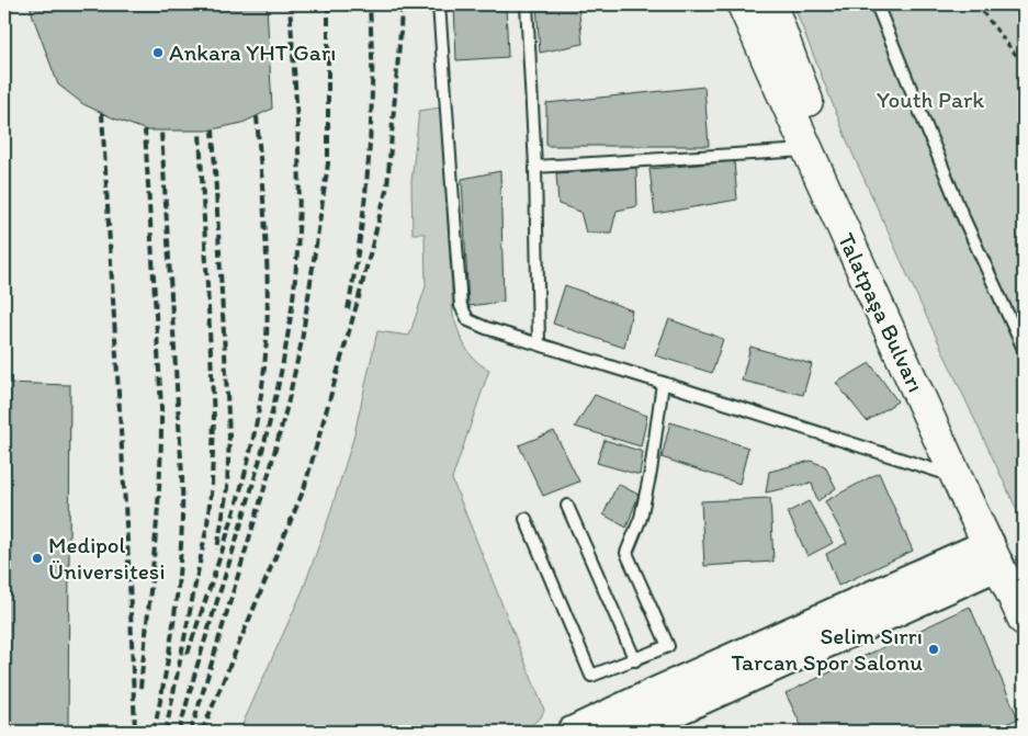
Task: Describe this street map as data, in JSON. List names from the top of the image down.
{
  "streets": {
    "main road": ["Talatpaşa Bulvarı"]
  },
  "parks": ["Youth Park"],
  "places": ["Ankara YHT Garı", "Medipol Üniversitesi", "Selim Sırrı Tarcan Spor Salonu"]
}
